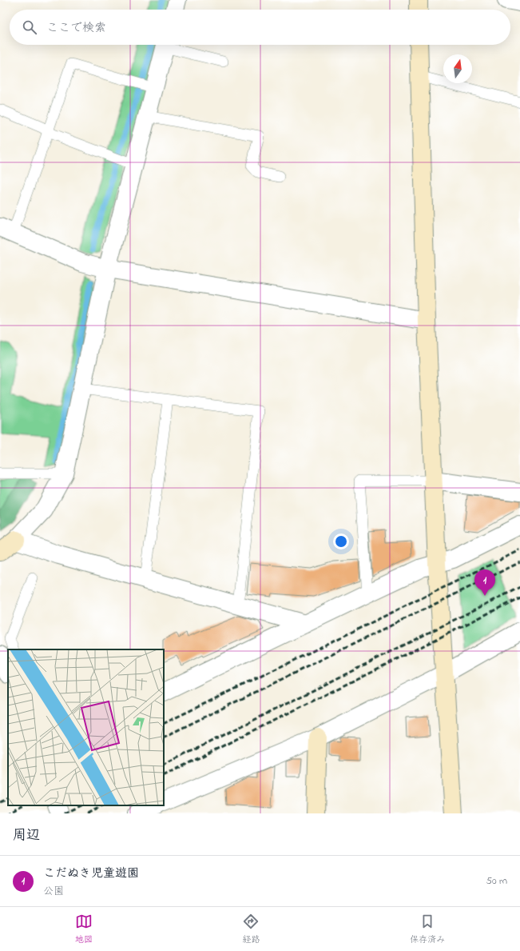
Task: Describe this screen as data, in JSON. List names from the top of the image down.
{
  "north": "top",
  "page": {
    "search": "ここで検索",
    "pins": "1",
    "heading": "周辺",
    "list": [
      {
        "mark": "1",
        "name": "こだぬき児童遊園",
        "note": "公園",
        "value": "50 m"
      }
    ],
    "nav": ["地図", "経路", "保存済み"]
  }
}
